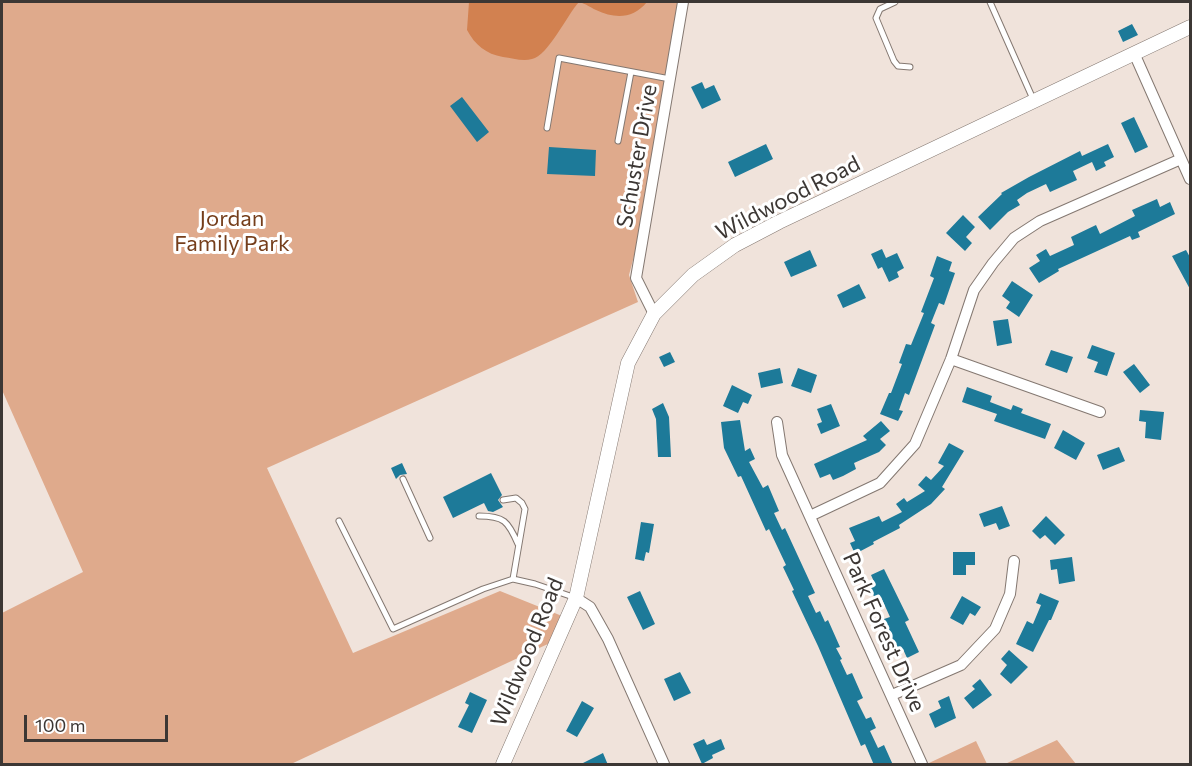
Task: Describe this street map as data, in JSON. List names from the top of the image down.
{
  "streets": {
    "street": ["Schuster Drive", "Wildwood Road", "Park Forest Drive"]
  },
  "crossings": [
    ["Schuster Drive", "Wildwood Road"]
  ],
  "parks": ["Jordan Family Park"],
  "scale_bar": "100 m"
}
